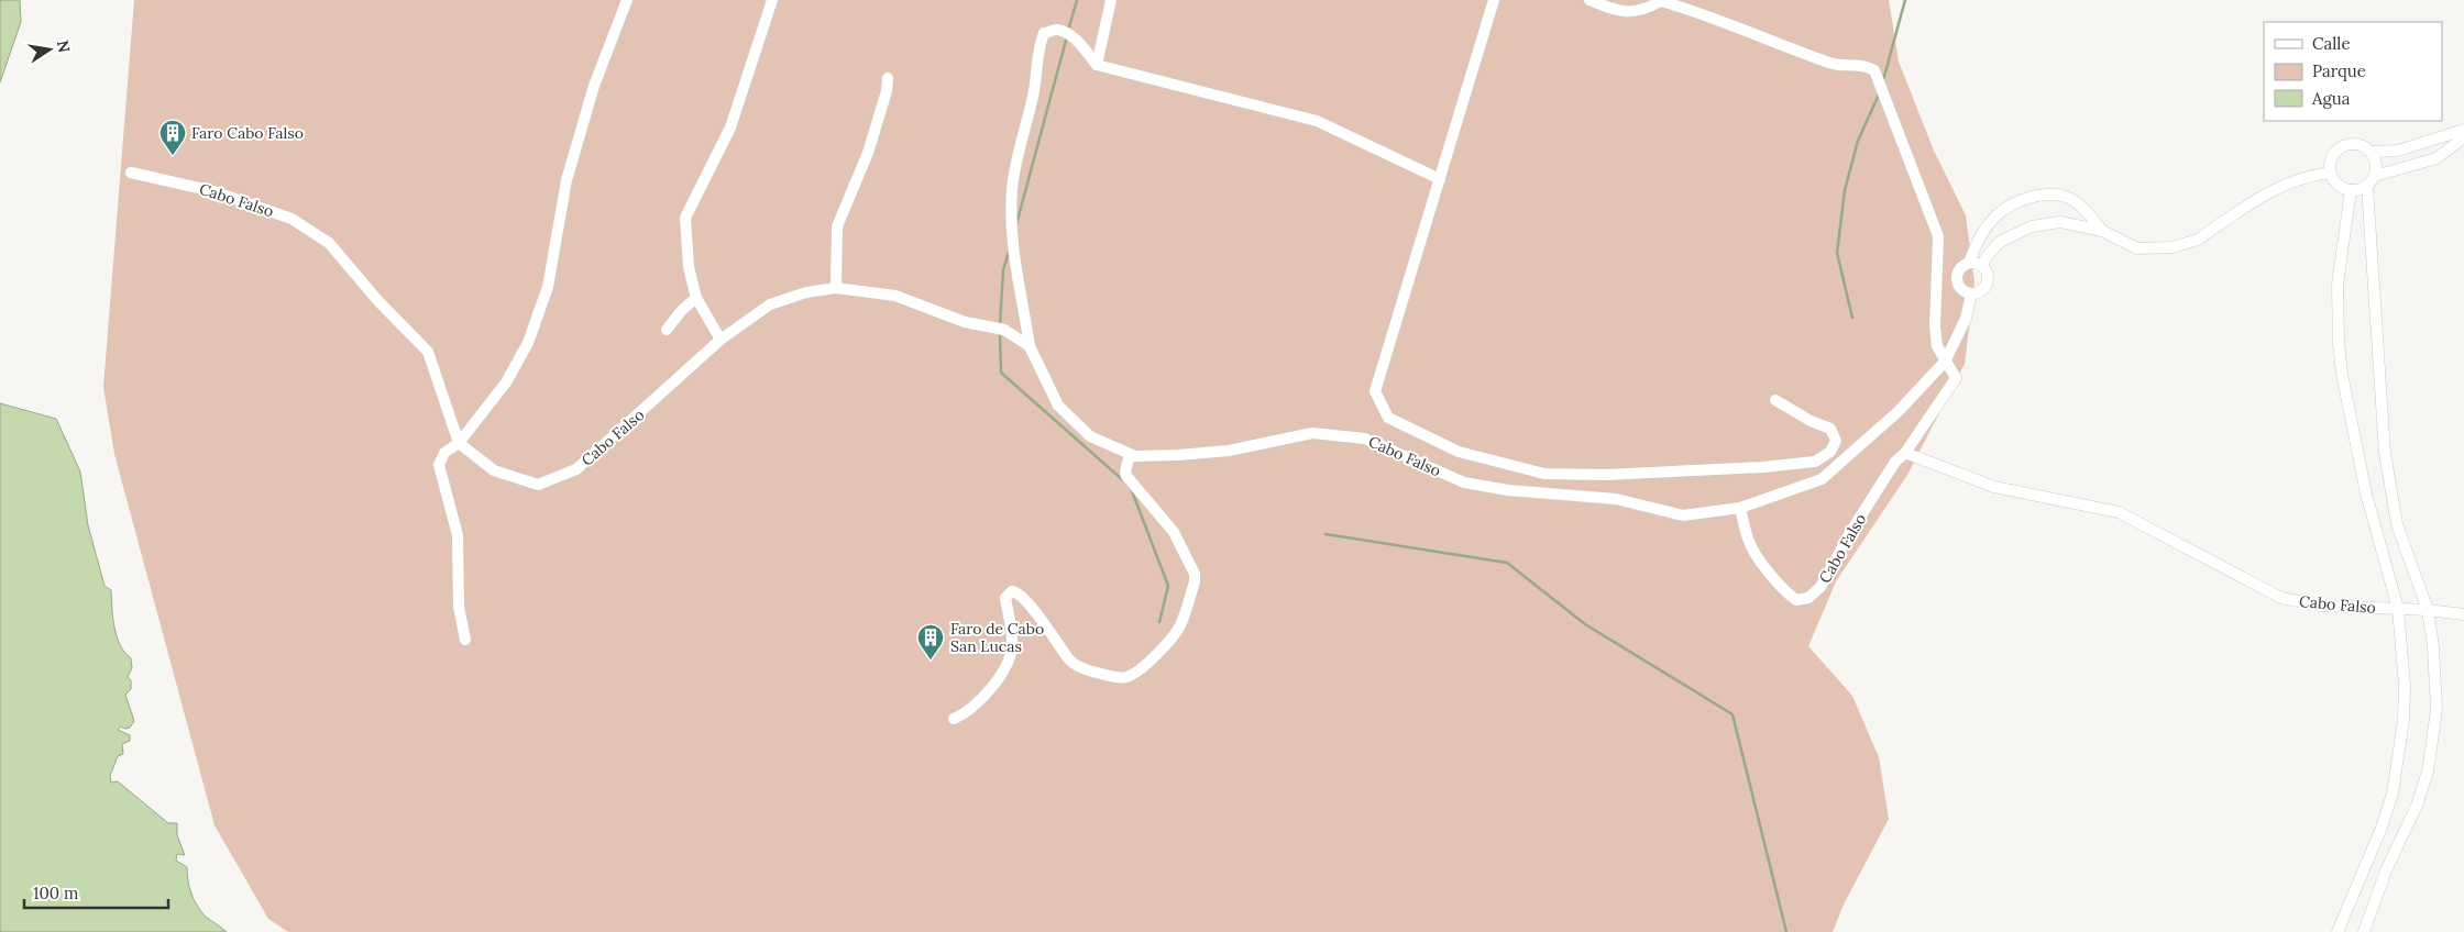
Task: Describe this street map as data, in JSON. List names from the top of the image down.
{
  "streets": {
    "street": ["Cabo Falso"]
  },
  "places": {
    "building": ["Faro Cabo Falso", "Faro de Cabo San Lucas"]
  },
  "legend": ["Calle", "Parque", "Agua"],
  "scale_bar": "100 m",
  "north": "right"
}
